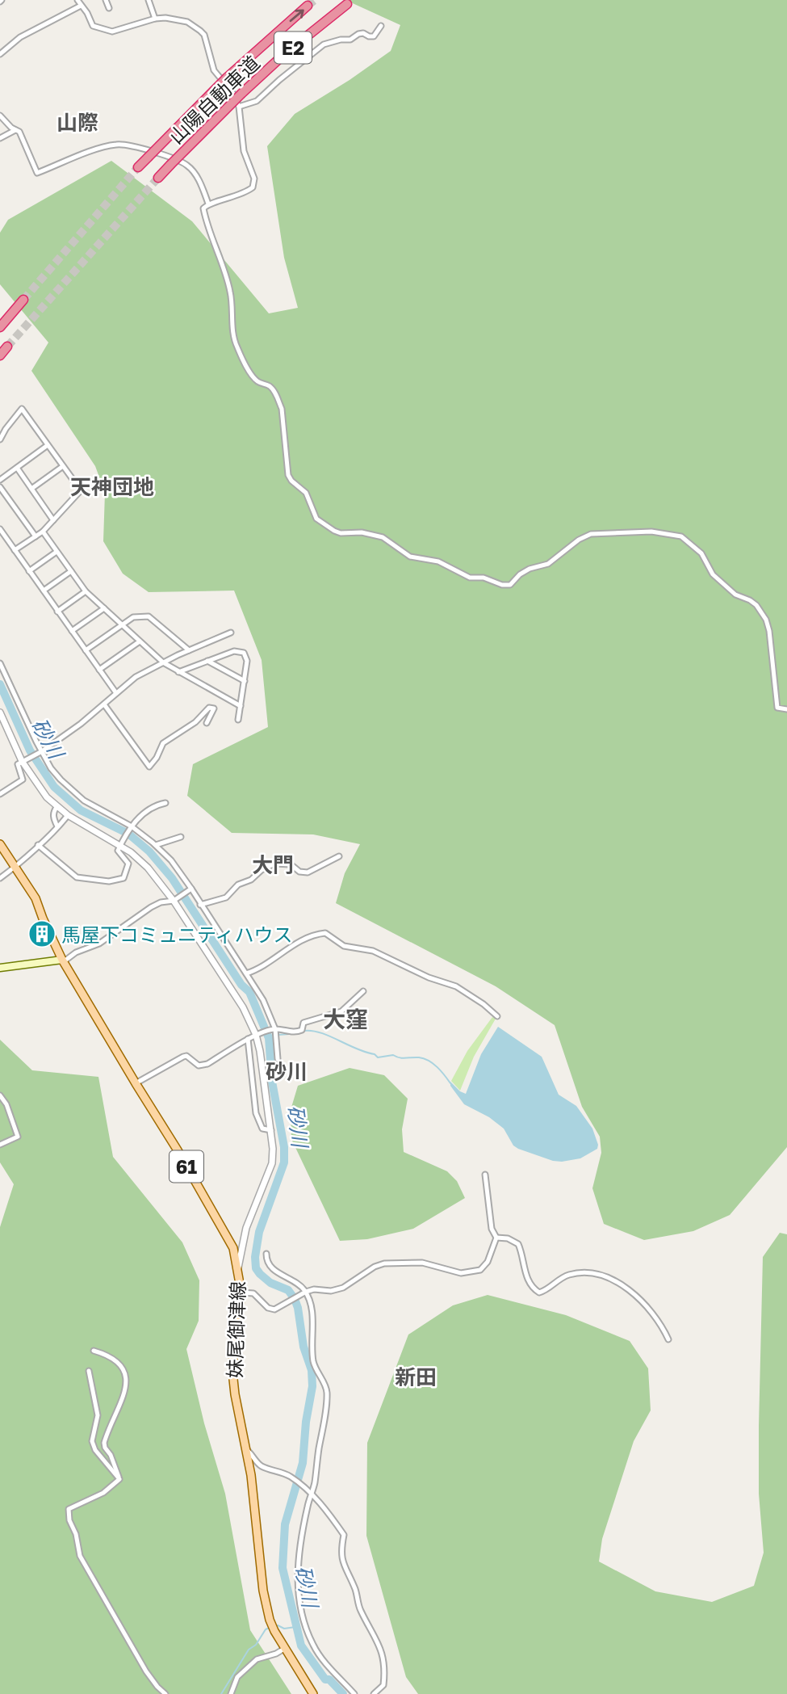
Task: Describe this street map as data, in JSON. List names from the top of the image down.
{
  "streets": {
    "highway": ["E2", "山陽自動車道"],
    "main road": ["61", "妹尾御津線"]
  },
  "districts": [
    "山際",
    "天神団地",
    "大門",
    "大窪",
    "砂川",
    "新田"
  ],
  "water": ["砂川"],
  "places": {
    "building": ["馬屋下コミュニティハウス"]
  }
}
